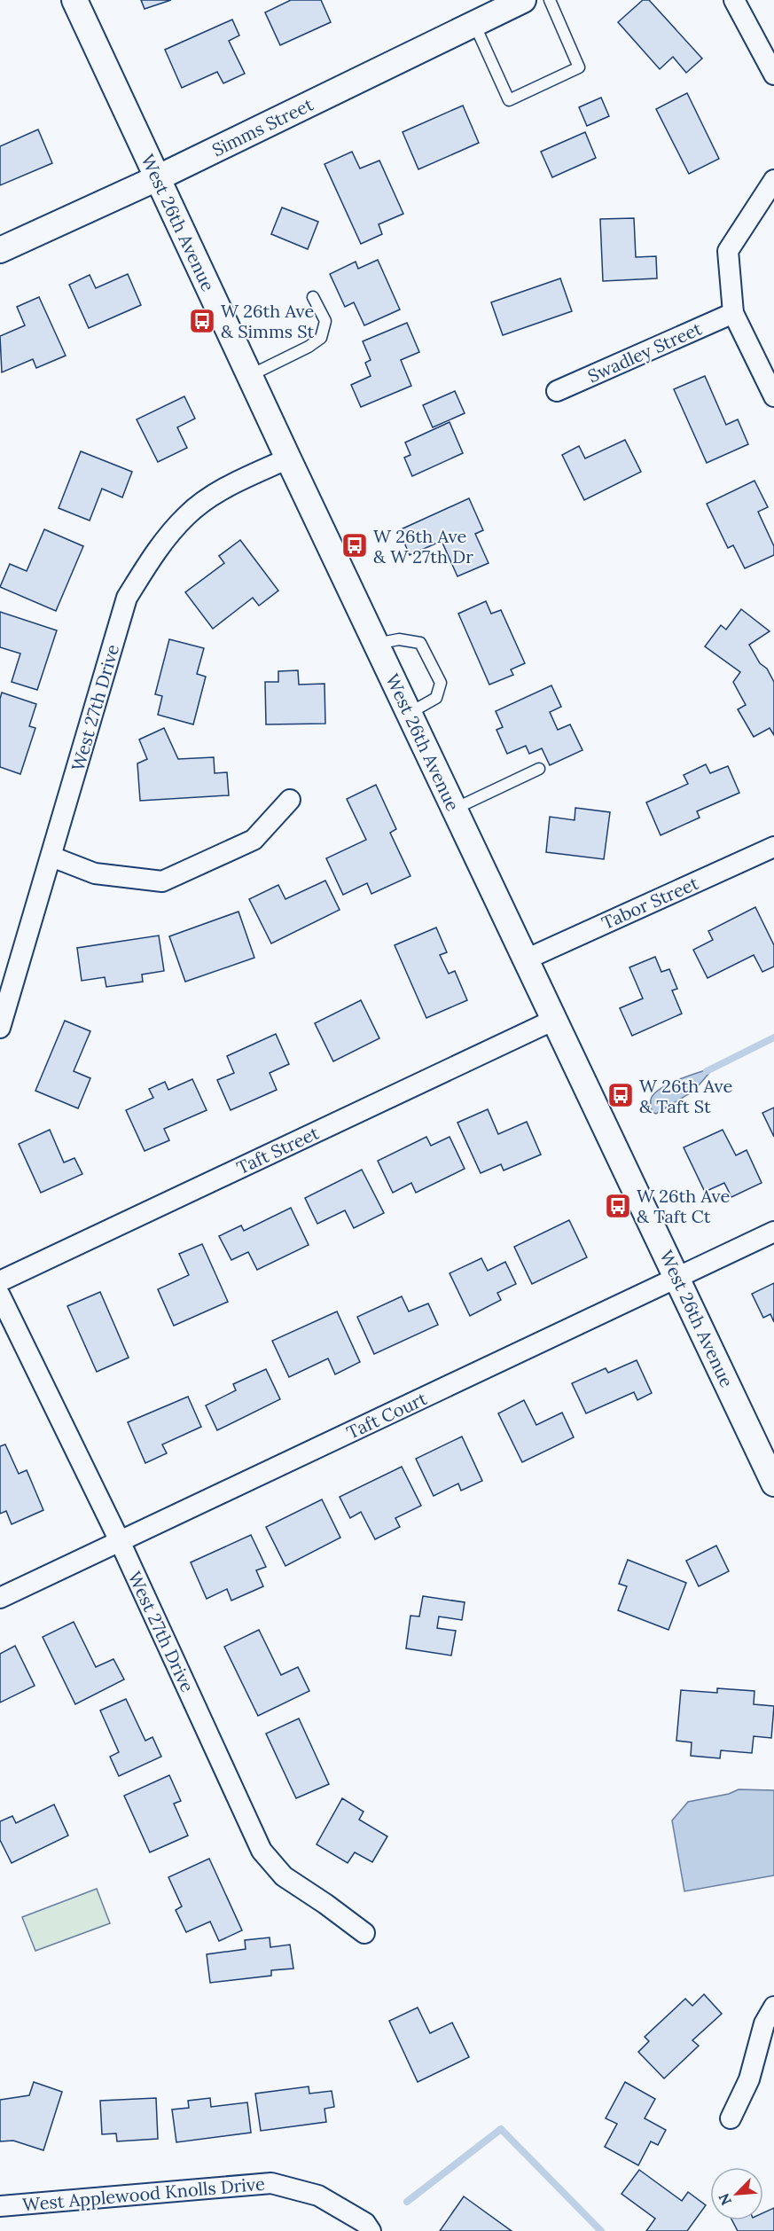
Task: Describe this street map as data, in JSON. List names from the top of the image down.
{
  "streets": {
    "street": [
      "Simms Street",
      "West 26th Avenue",
      "Swadley Street",
      "West 27th Drive",
      "Tabor Street",
      "Taft Street",
      "Taft Court",
      "West Applewood Knolls Drive"
    ]
  },
  "crossings": [
    ["Simms Street", "West 26th Avenue"],
    ["West 26th Avenue", "West 27th Drive"],
    ["West 26th Avenue", "Tabor Street"],
    ["West 26th Avenue", "Taft Street"],
    ["West 26th Avenue", "Taft Court"],
    ["West 27th Drive", "Taft Court"]
  ],
  "places": {
    "bus stop": [
      "W 26th Ave & Simms St",
      "W 26th Ave & W 27th Dr",
      "W 26th Ave & Taft St",
      "W 26th Ave & Taft Ct"
    ]
  },
  "north": "bottom left"
}
